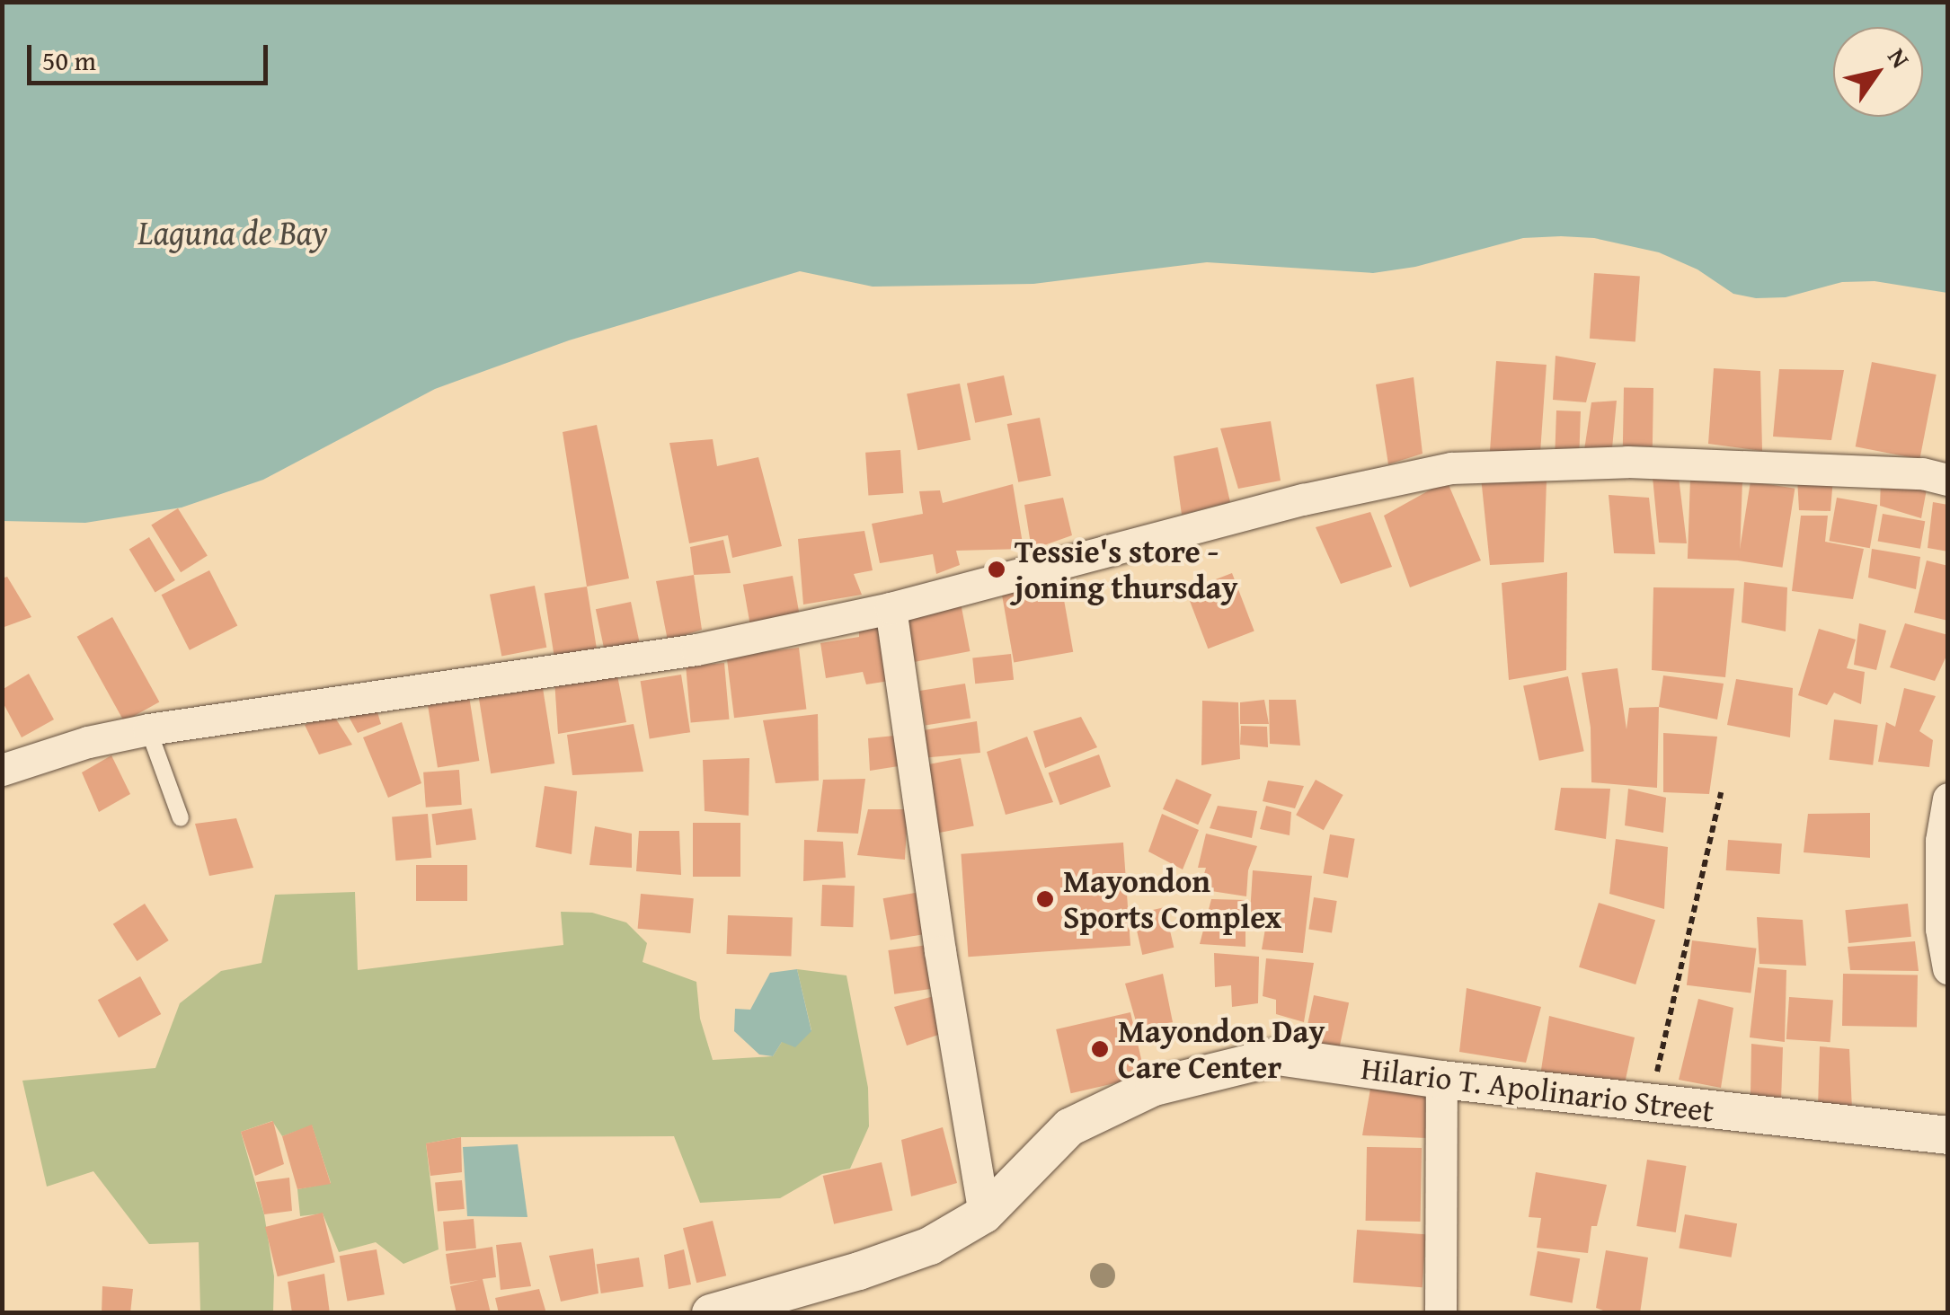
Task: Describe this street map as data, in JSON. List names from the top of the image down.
{
  "streets": {
    "street": ["Hilario T. Apolinario Street"]
  },
  "water": ["Laguna de Bay"],
  "places": ["Tessie's store - joning thursday", "Mayondon Sports Complex", "Mayondon Day Care Center"],
  "scale_bar": "50 m",
  "north": "top right"
}
